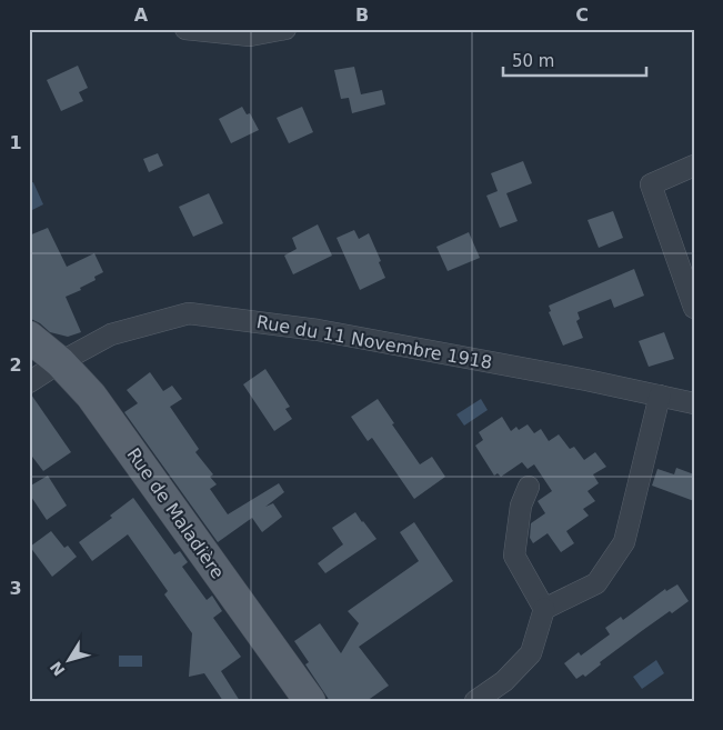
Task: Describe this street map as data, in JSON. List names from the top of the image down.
{
  "streets": {
    "main road": ["Rue de Maladière"],
    "street": ["Rue du 11 Novembre 1918"]
  },
  "crossings": [
    ["Rue du 11 Novembre 1918", "Rue de Maladière"]
  ],
  "scale_bar": "50 m",
  "north": "bottom left",
  "grid": {
    "columns": ["A", "B", "C"],
    "rows": ["1", "2", "3"]
  }
}
